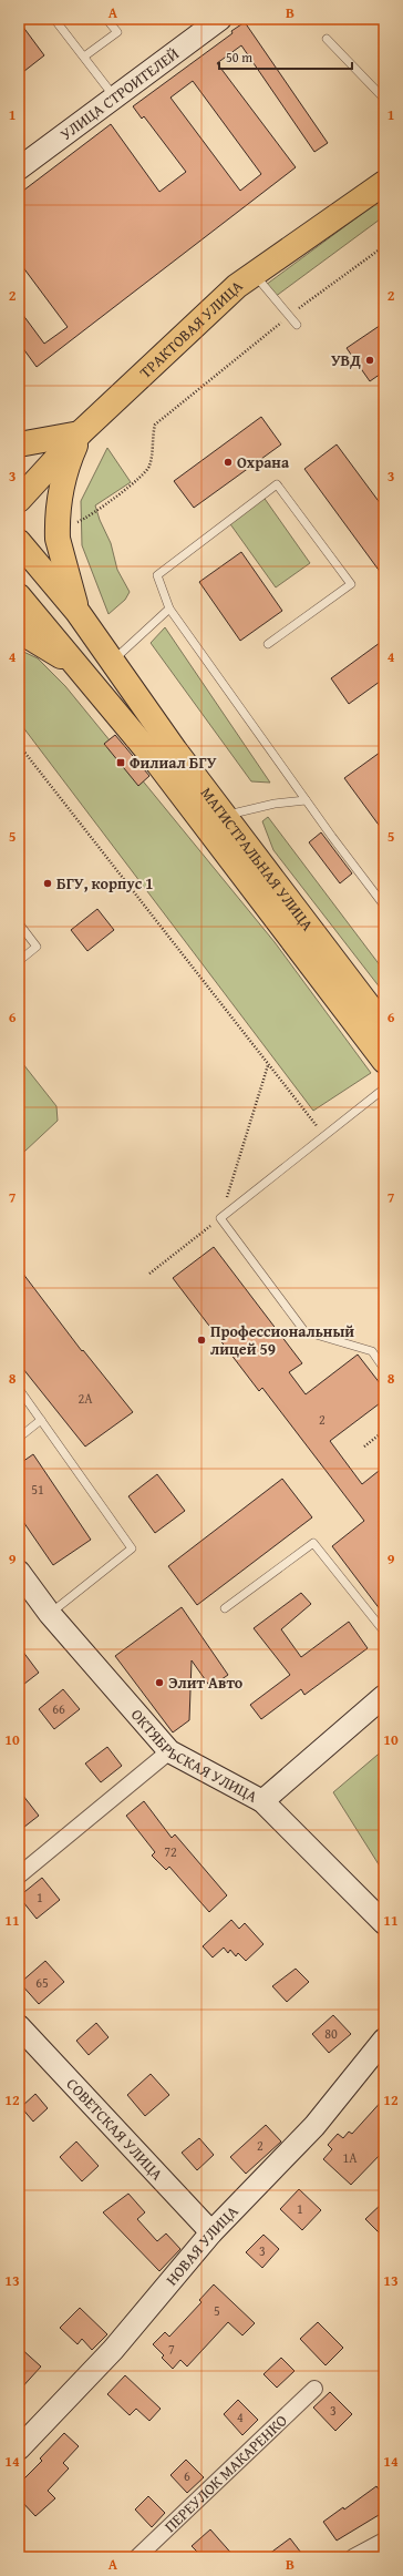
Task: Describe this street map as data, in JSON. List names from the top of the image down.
{
  "streets": {
    "main road": ["ТРАКТОВАЯ УЛИЦА", "МАГИСТРАЛЬНАЯ УЛИЦА"],
    "street": [
      "УЛИЦА СТРОИТЕЛЕЙ",
      "ОКТЯБРЬСКАЯ УЛИЦА",
      "СОВЕТСКАЯ УЛИЦА",
      "НОВАЯ УЛИЦА",
      "ПЕРЕУЛОК МАКАРЕНКО"
    ]
  },
  "crossings": [
    ["СОВЕТСКАЯ УЛИЦА", "НОВАЯ УЛИЦА"]
  ],
  "places": {
    "other": [
      "УВД",
      "Охрана",
      "БГУ, корпус 1",
      "Профессиональный лицей 59",
      "Элит Авто"
    ],
    "transit": ["Филиал БГУ"]
  },
  "house_numbers": [
    "2А",
    "2",
    "51",
    "66",
    "72",
    "1",
    "65",
    "80",
    "2",
    "1А",
    "1",
    "3",
    "5",
    "7",
    "3",
    "4",
    "6"
  ],
  "scale_bar": "50 m",
  "grid": {
    "columns": ["A", "B"],
    "rows": [
      "1",
      "2",
      "3",
      "4",
      "5",
      "6",
      "7",
      "8",
      "9",
      "10",
      "11",
      "12",
      "13",
      "14"
    ]
  }
}
